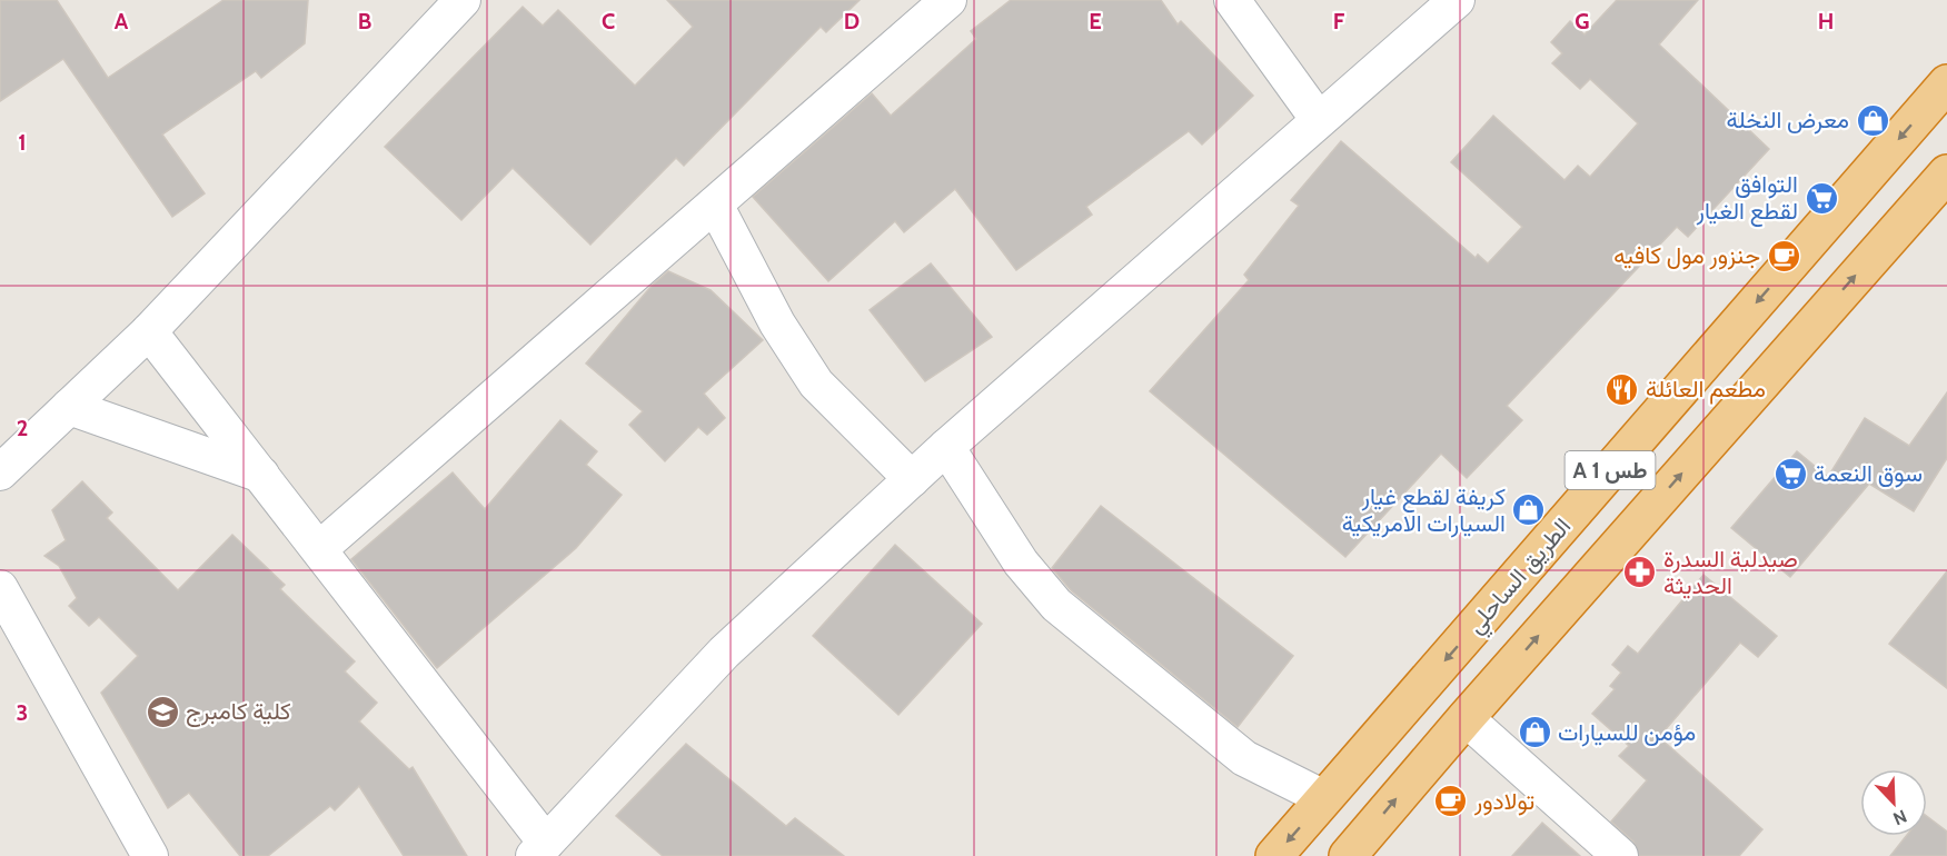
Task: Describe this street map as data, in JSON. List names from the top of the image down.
{
  "streets": {
    "highway": ["A 1 طس", "الطريق الساحلي"]
  },
  "places": {
    "shop": ["معرض النخلة", "كريفة لقطع غيار السيارات الامريكية", "مؤمن للسيارات"],
    "supermarket": ["التوافق لقطع الغيار", "سوق النعمة"],
    "cafe": ["جنزور مول كافيه", "تولادور"],
    "restaurant": ["مطعم العائلة"],
    "pharmacy": ["صيدلية السدرة الحديثة"],
    "school or university": ["كلية كامبرج"]
  },
  "north": "bottom right",
  "grid": {
    "columns": [
      "A",
      "B",
      "C",
      "D",
      "E",
      "F",
      "G",
      "H"
    ],
    "rows": ["1", "2", "3"]
  }
}
